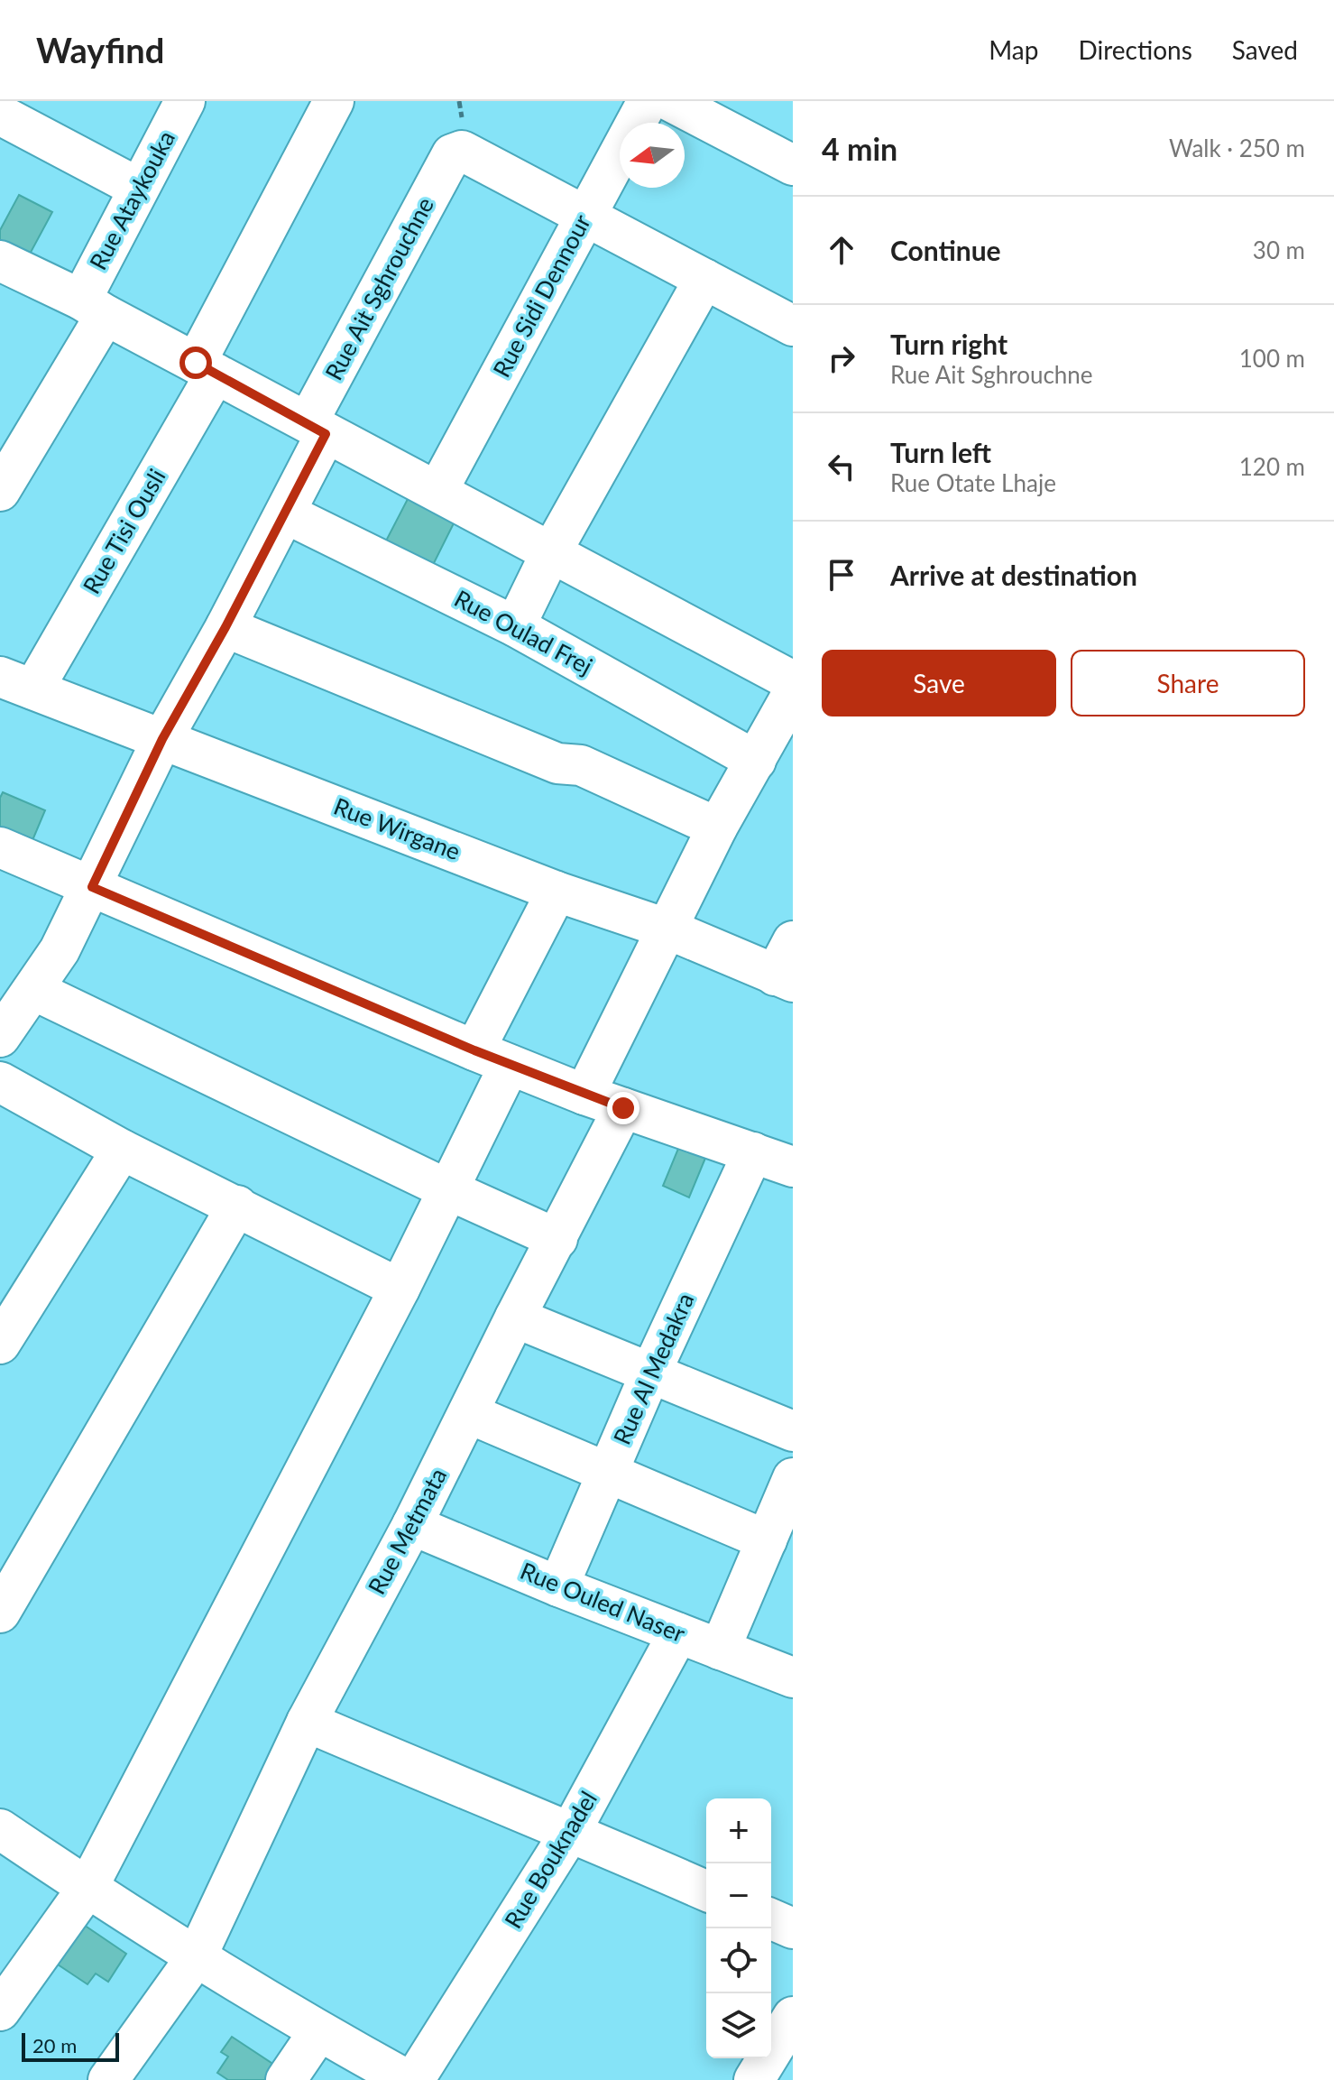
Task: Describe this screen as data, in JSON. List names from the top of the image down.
{
  "streets": {
    "street": [
      "Rue Ataykouka",
      "Rue Ait Sghrouchne",
      "Rue Sidi Dennour",
      "Rue Tisi Ousli",
      "Rue Oulad Frej",
      "Rue Wirgane",
      "Rue Al Medakra",
      "Rue Metmata",
      "Rue Ouled Naser",
      "Rue Bouknadel"
    ]
  },
  "crossings": [
    ["Rue Ait Sghrouchne", "Rue Sidi Dennour"],
    ["Rue Ait Sghrouchne", "Rue Oulad Frej"],
    ["Rue Ait Sghrouchne", "Rue Wirgane"],
    ["Rue Tisi Ousli", "Rue Wirgane"],
    ["Rue Al Medakra", "Rue Ouled Naser"],
    ["Rue Metmata", "Rue Ouled Naser"],
    ["Rue Ouled Naser", "Rue Bouknadel"]
  ],
  "scale_bar": "20 m",
  "north": "left",
  "page": {
    "header": "Wayfind",
    "nav": ["Map", "Directions", "Saved"],
    "heading": ["4 min", "Walk · 250 m"],
    "list": [
      ["Continue", "30 m"],
      ["Turn right", "Rue Ait Sghrouchne", "100 m"],
      ["Turn left", "Rue Otate Lhaje", "120 m"],
      "Arrive at destination"
    ],
    "buttons": ["Save", "Share"],
    "map_buttons": ["+", "−"],
    "scale": "20 m"
  }
}
